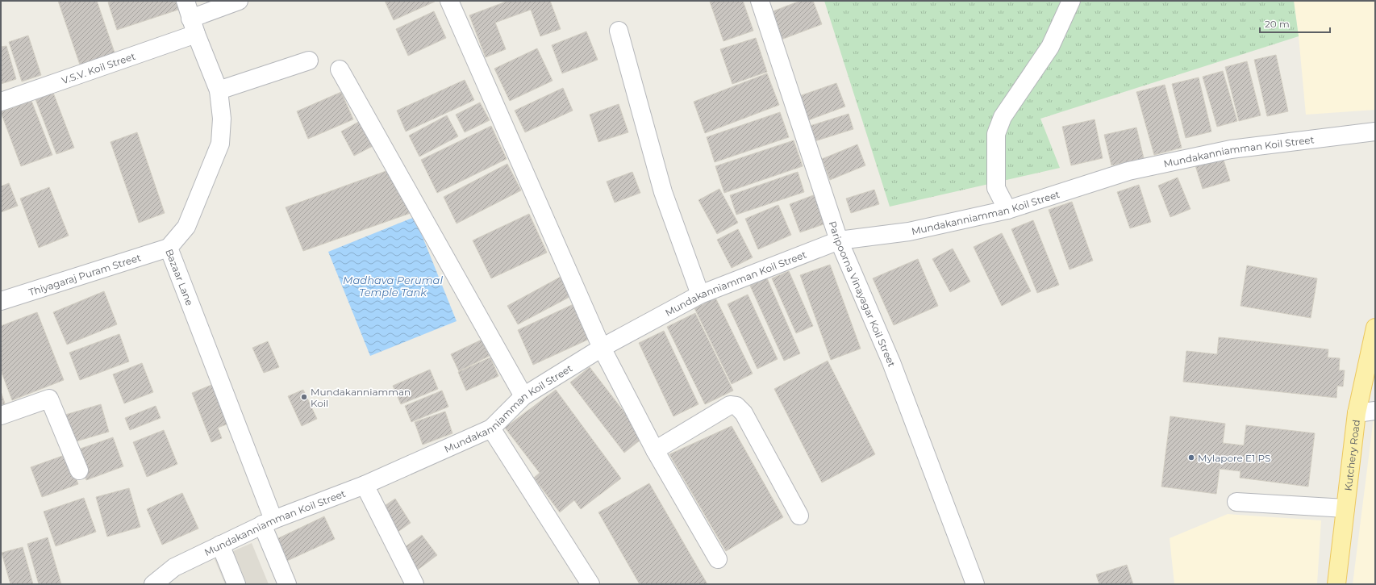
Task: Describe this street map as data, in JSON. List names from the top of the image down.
{
  "streets": {
    "main road": ["Kutchery Road"],
    "street": [
      "V.S.V. Koil Street",
      "Mundakanniamman Koil Street",
      "Thiyagaraj Puram Street",
      "Bazaar Lane",
      "Paripoorna Vinayagar Koil Street"
    ]
  },
  "crossings": [
    ["V.S.V. Koil Street", "Bazaar Lane"],
    ["Mundakanniamman Koil Street", "Bazaar Lane"],
    ["Mundakanniamman Koil Street", "Paripoorna Vinayagar Koil Street"],
    ["Thiyagaraj Puram Street", "Bazaar Lane"]
  ],
  "water": ["Madhava Perumal Temple Tank"],
  "places": ["Mundakanniamman Koil", "Mylapore E1 PS"],
  "scale_bar": "20 m"
}
